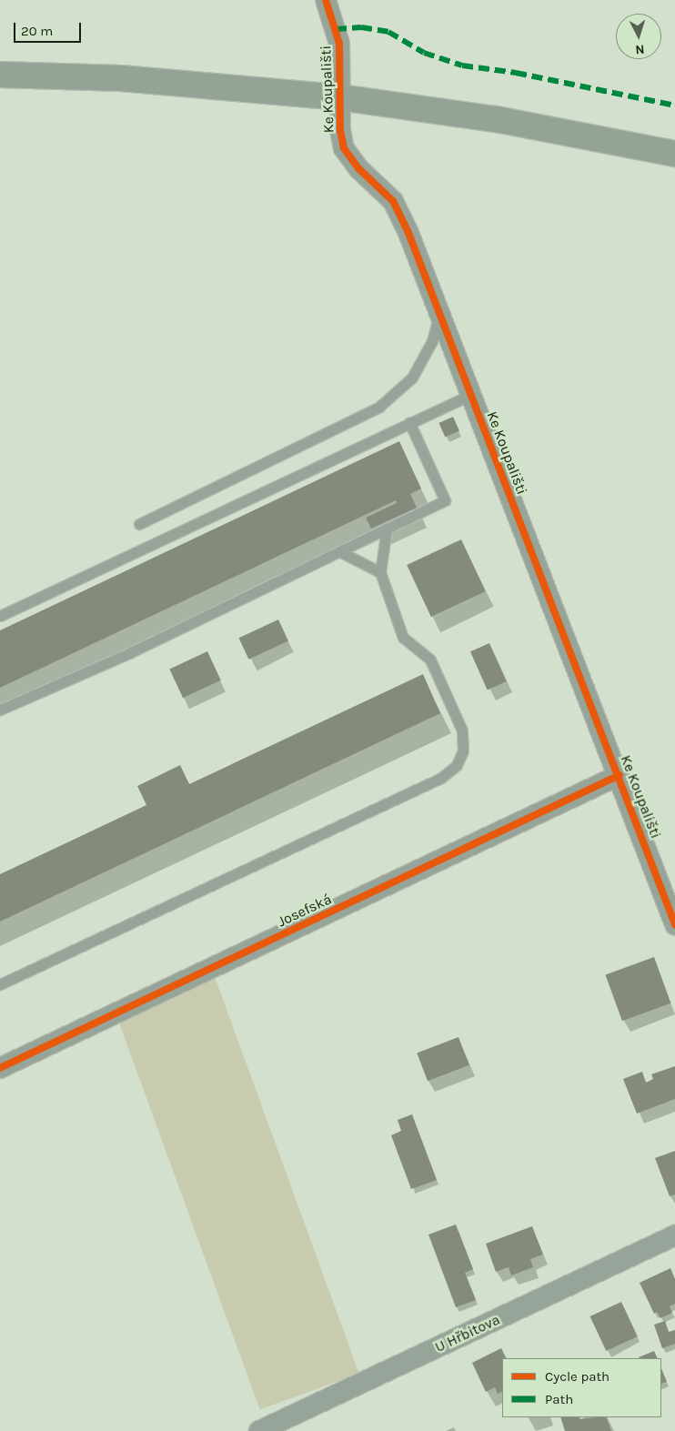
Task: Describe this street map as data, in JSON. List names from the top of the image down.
{
  "streets": {
    "street": ["Ke Koupališti", "Josefská", "U Hřbitova"]
  },
  "crossings": [
    ["Ke Koupališti", "Josefská"]
  ],
  "legend": ["Cycle path", "Path"],
  "scale_bar": "20 m",
  "north": "bottom"
}
